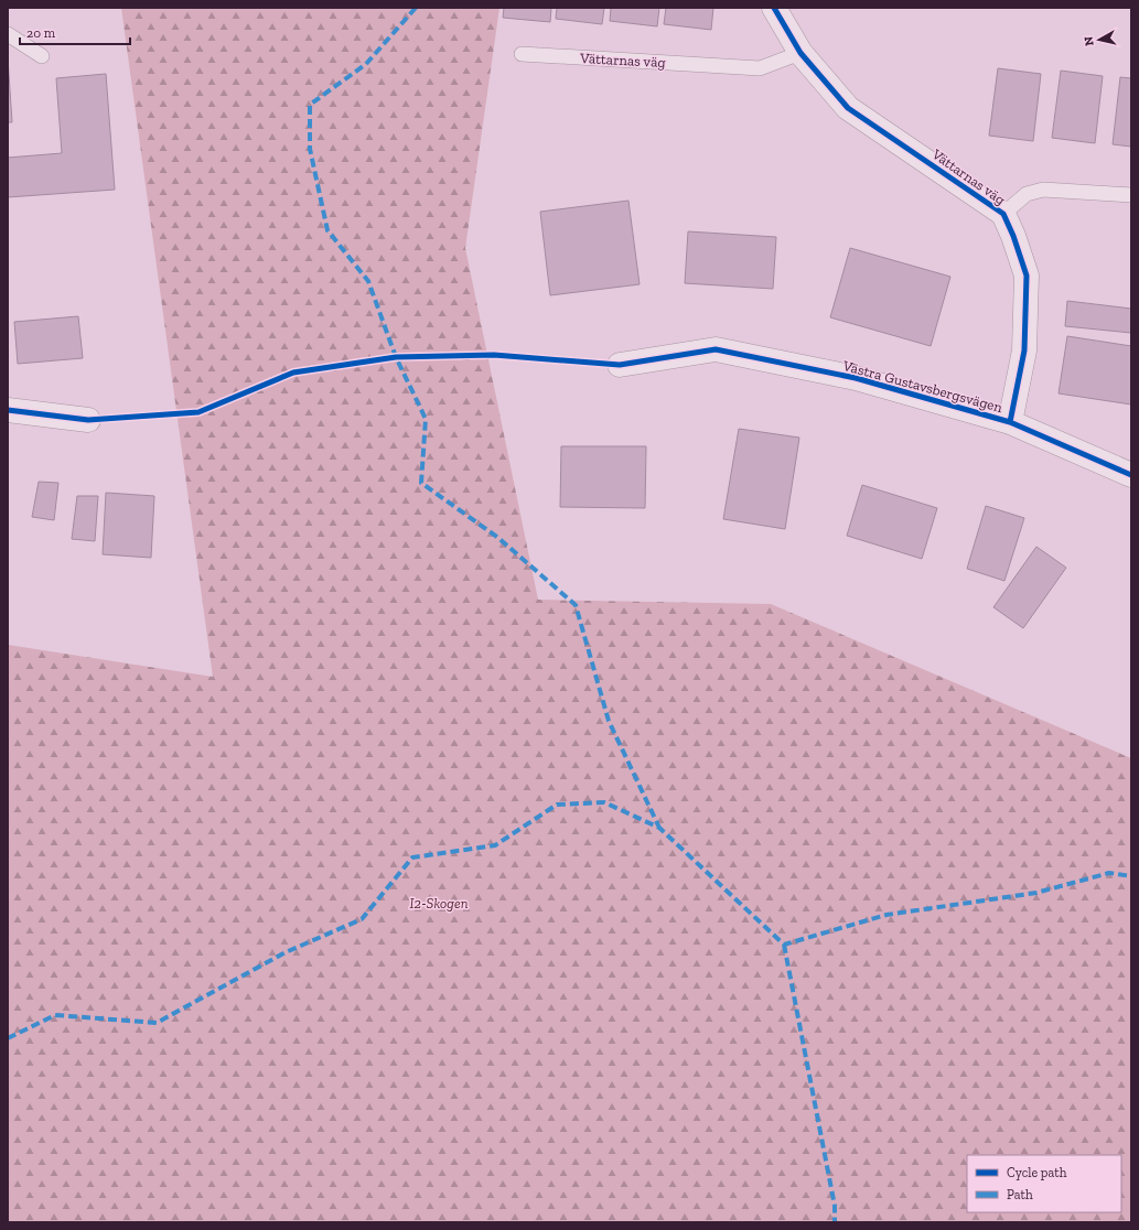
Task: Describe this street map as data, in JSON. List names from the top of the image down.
{
  "streets": {
    "street": ["Vättarnas väg", "Västra Gustavsbergsvägen"]
  },
  "crossings": [
    ["Vättarnas väg", "Västra Gustavsbergsvägen"]
  ],
  "parks": ["I2-Skogen"],
  "legend": ["Cycle path", "Path"],
  "scale_bar": "20 m",
  "north": "left"
}
